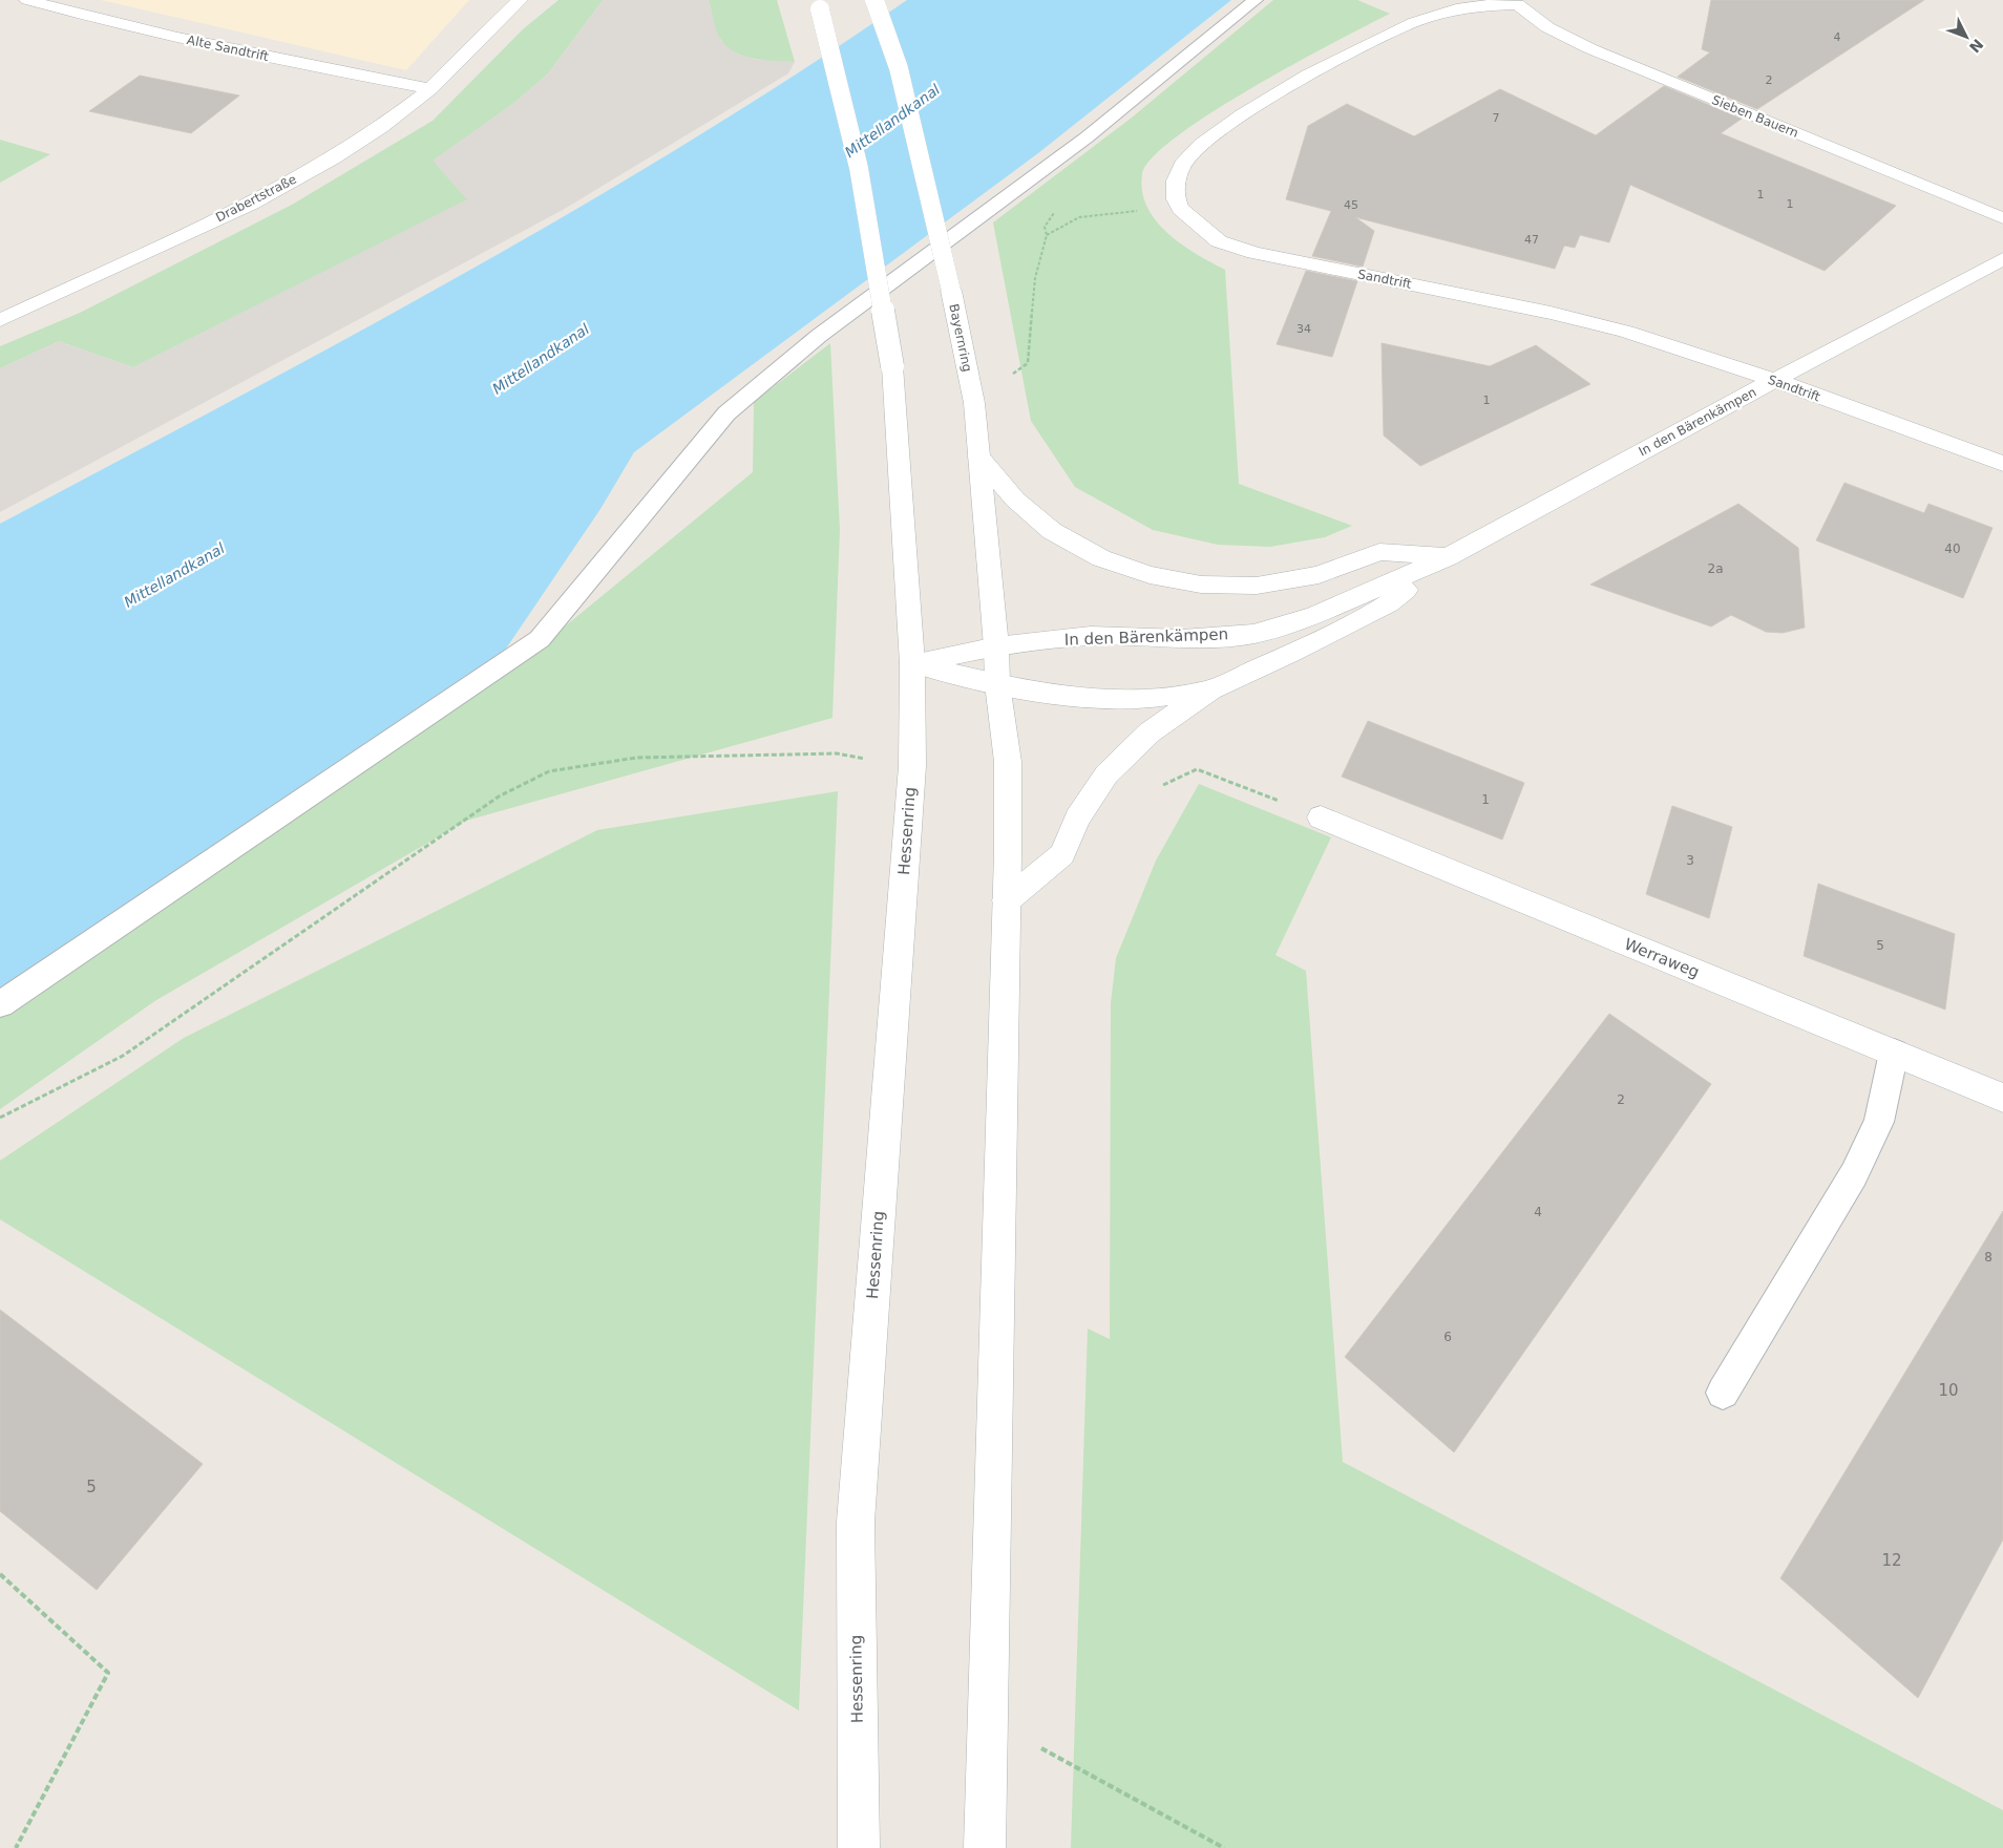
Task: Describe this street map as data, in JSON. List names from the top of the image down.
{
  "streets": {
    "street": [
      "Alte Sandtrift",
      "Sieben Bauern",
      "Drabertstraße",
      "Sandtrift",
      "Bayernring",
      "In den Bärenkämpen",
      "Hessenring",
      "Werraweg"
    ]
  },
  "crossings": [
    ["Alte Sandtrift", "Drabertstraße"],
    ["Sandtrift", "In den Bärenkämpen"],
    ["Bayernring", "In den Bärenkämpen"],
    ["In den Bärenkämpen", "Hessenring"]
  ],
  "water": ["Mittellandkanal"],
  "house_numbers": [
    "4",
    "2",
    "7",
    "1",
    "1",
    "45",
    "47",
    "34",
    "1",
    "40",
    "2a",
    "1",
    "3",
    "5",
    "2",
    "4",
    "8",
    "6",
    "10",
    "5",
    "12"
  ],
  "north": "bottom right"
}
